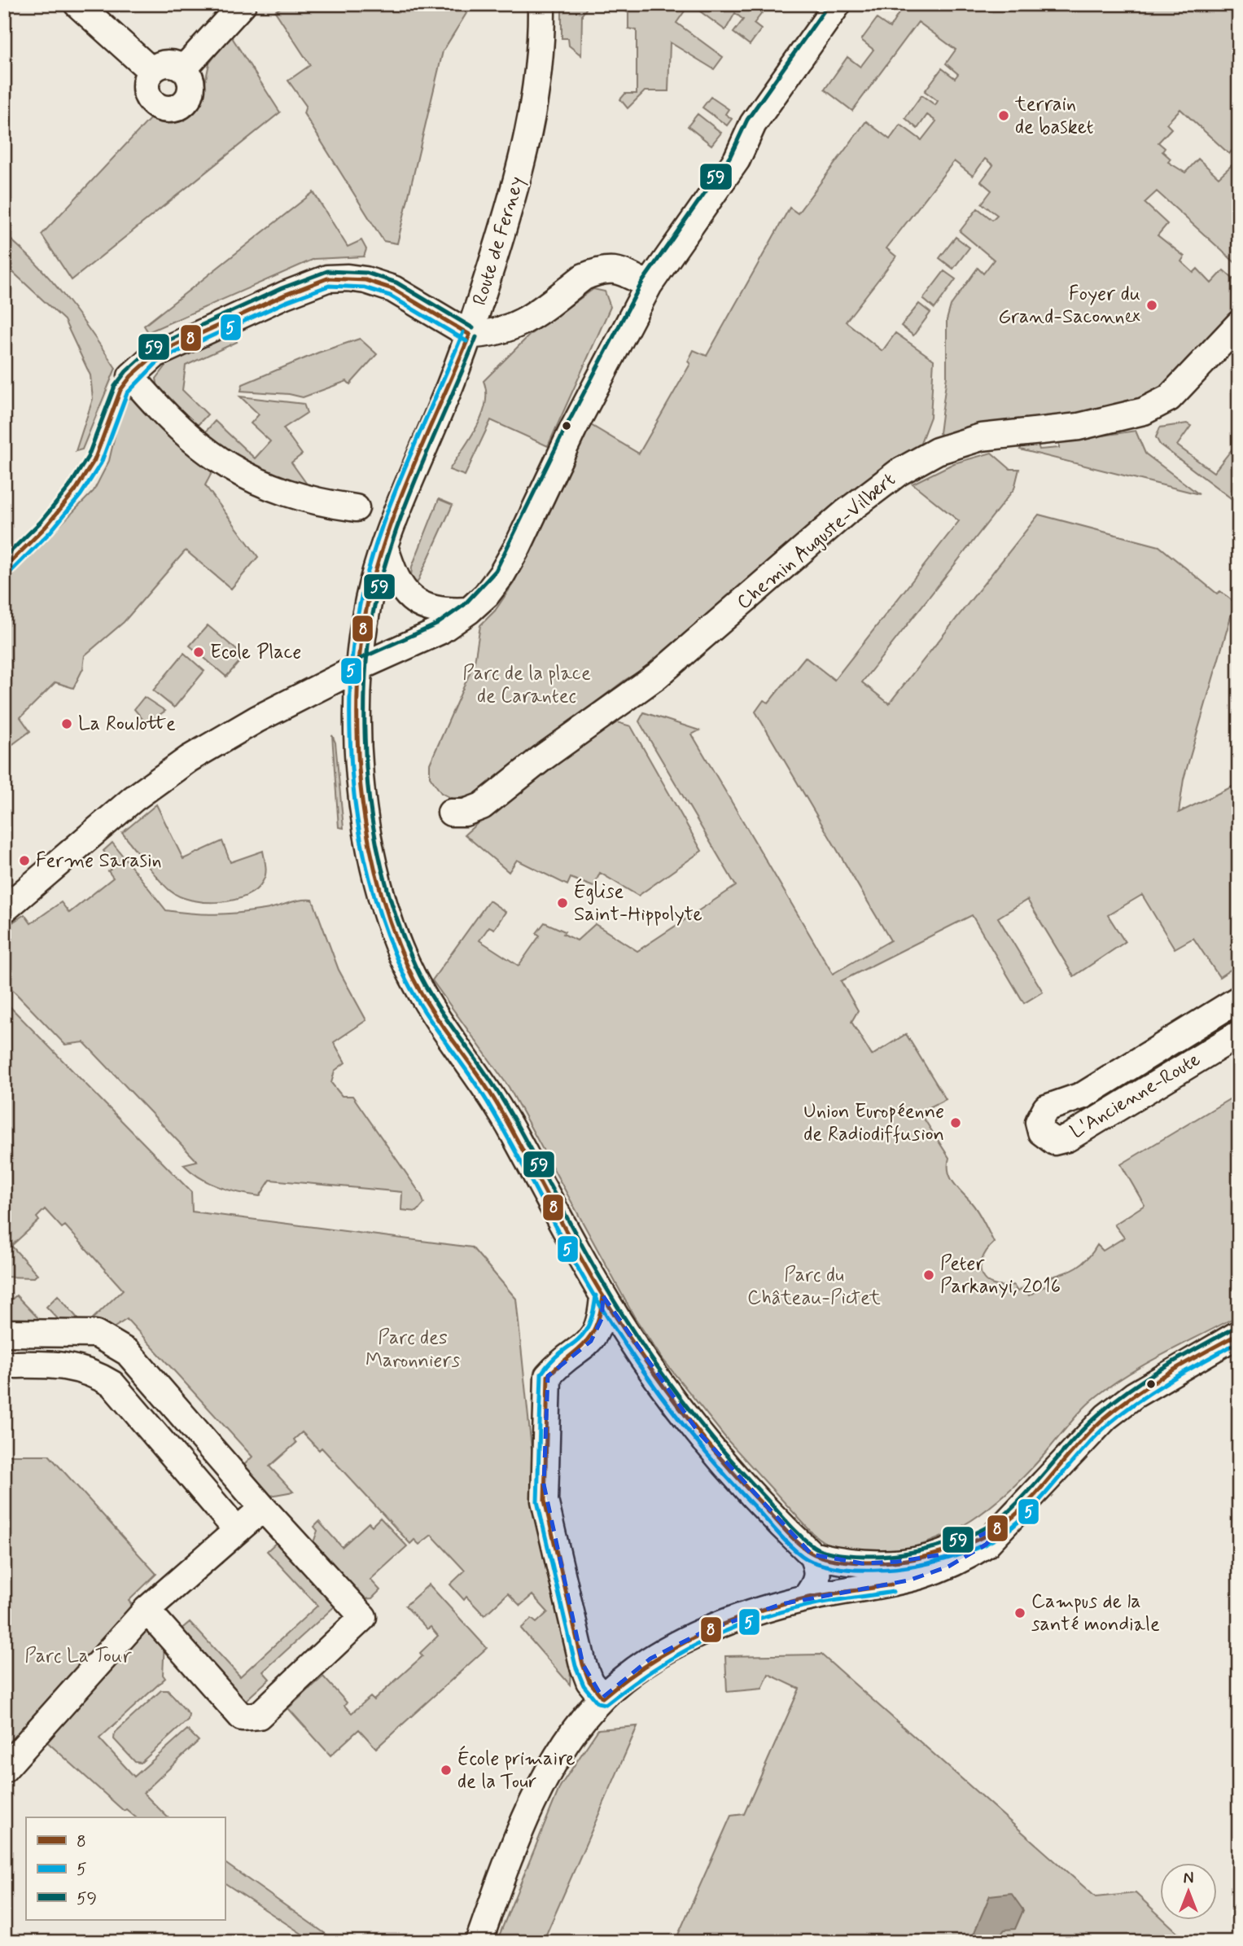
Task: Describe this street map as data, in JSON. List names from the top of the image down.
{
  "streets": {
    "street": ["Route de Ferney", "Chemin Auguste-Vilbert", "L'Ancienne-Route"]
  },
  "parks": [
    "Parc de la place de Carantec",
    "Parc du Château-Pictet",
    "Parc des Maronniers",
    "Parc La Tour"
  ],
  "places": [
    "terrain de basket",
    "Foyer du Grand-Saconnex",
    "Ecole Place",
    "La Roulotte",
    "Ferme Sarasin",
    "Église Saint-Hippolyte",
    "Union Européenne de Radiodiffusion",
    "Peter Parkanyi, 2016",
    "Campus de la santé mondiale",
    "École primaire de la Tour"
  ],
  "lines": ["transit line 59", "transit line 8", "transit line 5"],
  "legend": ["8", "5", "59"],
  "north": "top"
}
